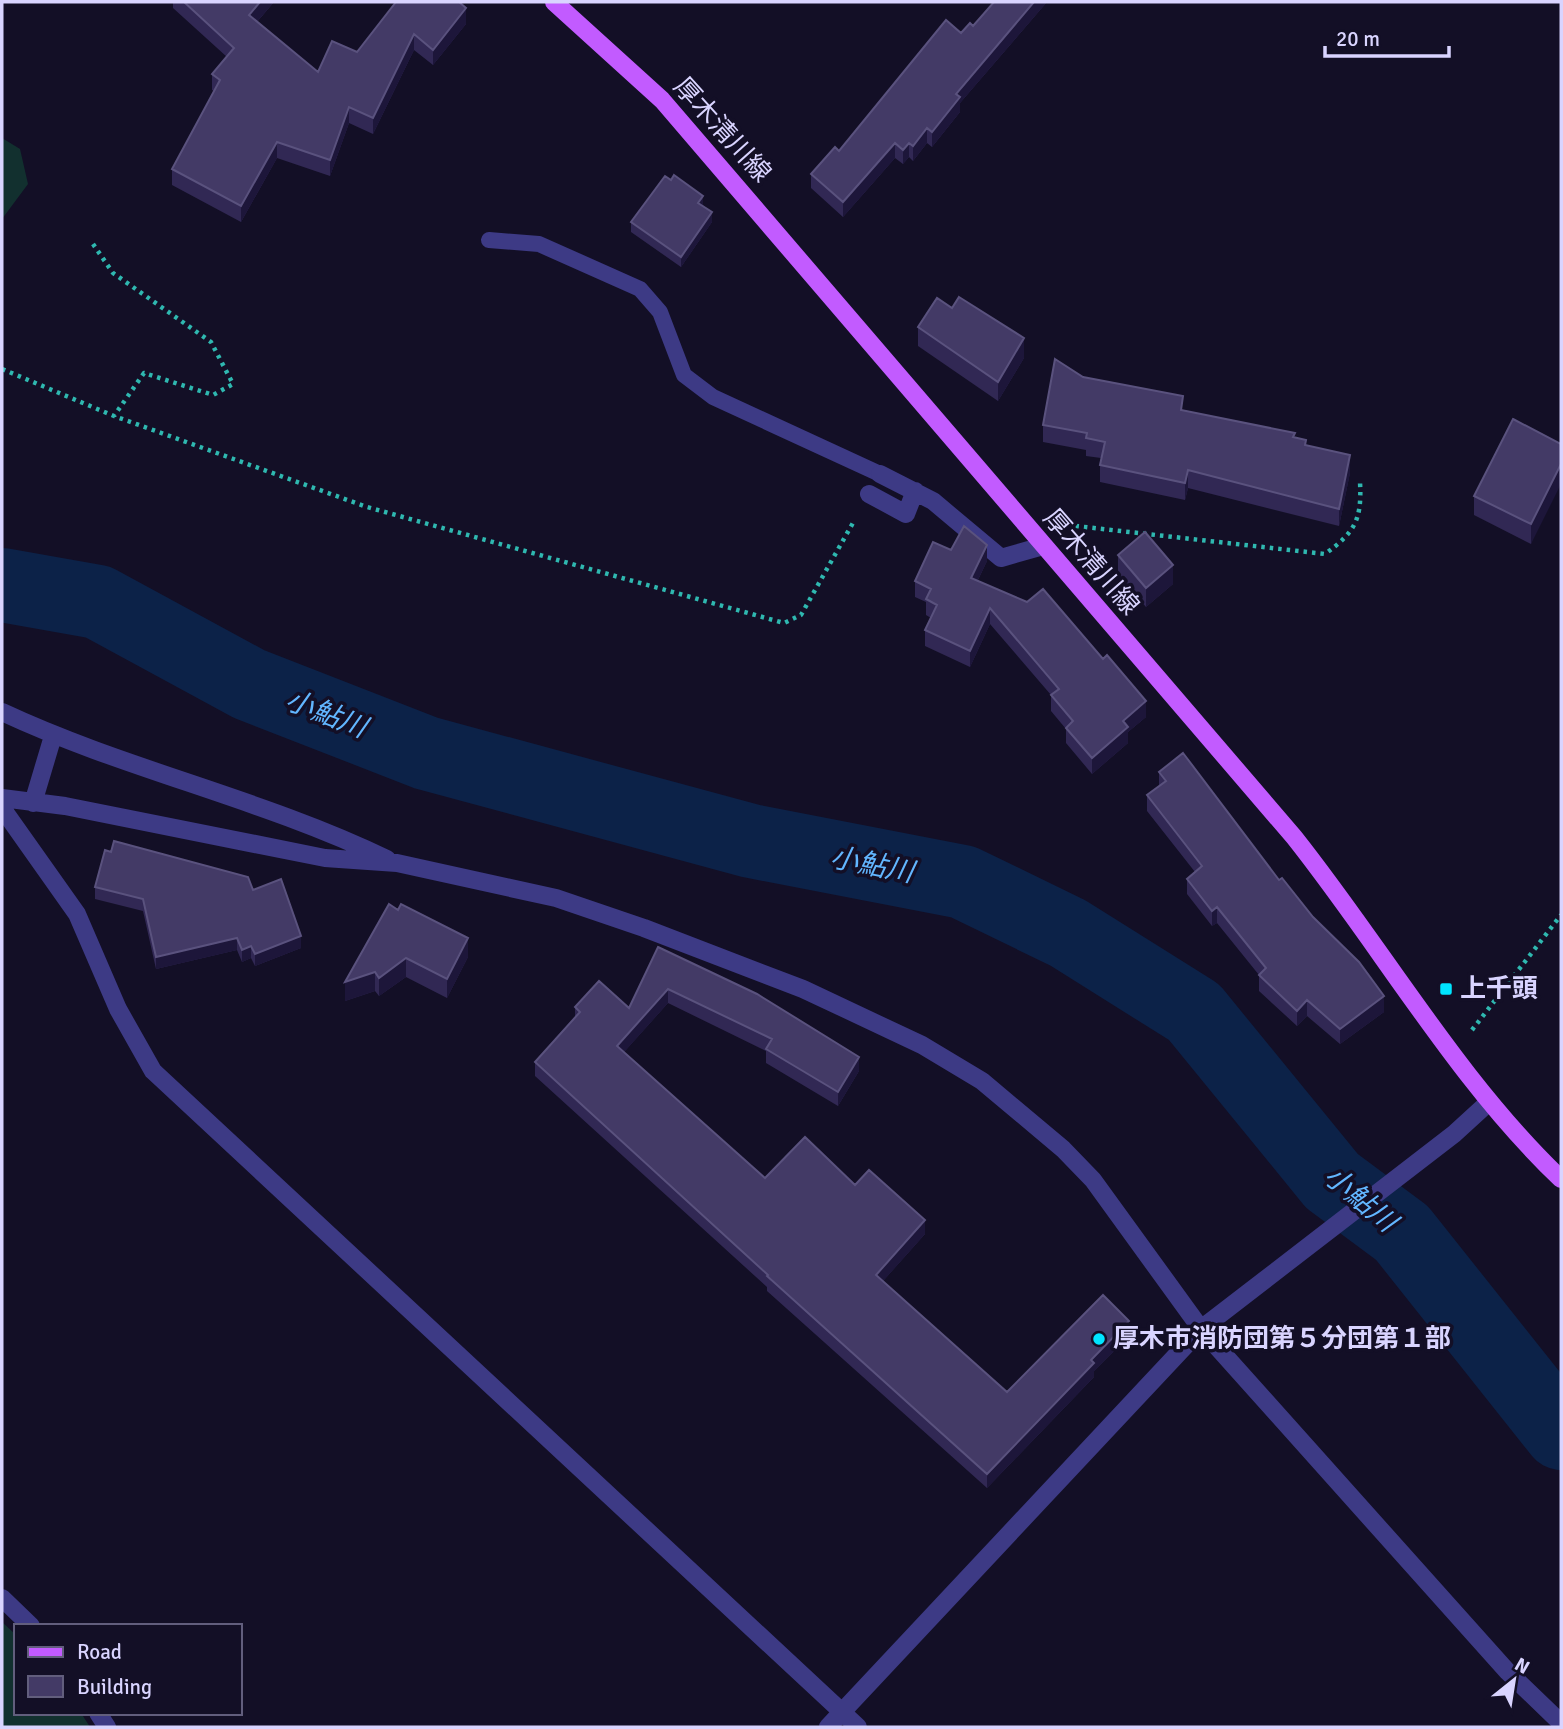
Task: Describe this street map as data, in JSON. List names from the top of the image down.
{
  "streets": {
    "main road": ["厚木清川線"]
  },
  "water": ["小鮎川"],
  "places": {
    "transit": ["上千頭"],
    "other": ["厚木市消防団第５分団第１部"]
  },
  "legend": ["Road", "Building"],
  "scale_bar": "20 m",
  "north": "top right"
}
